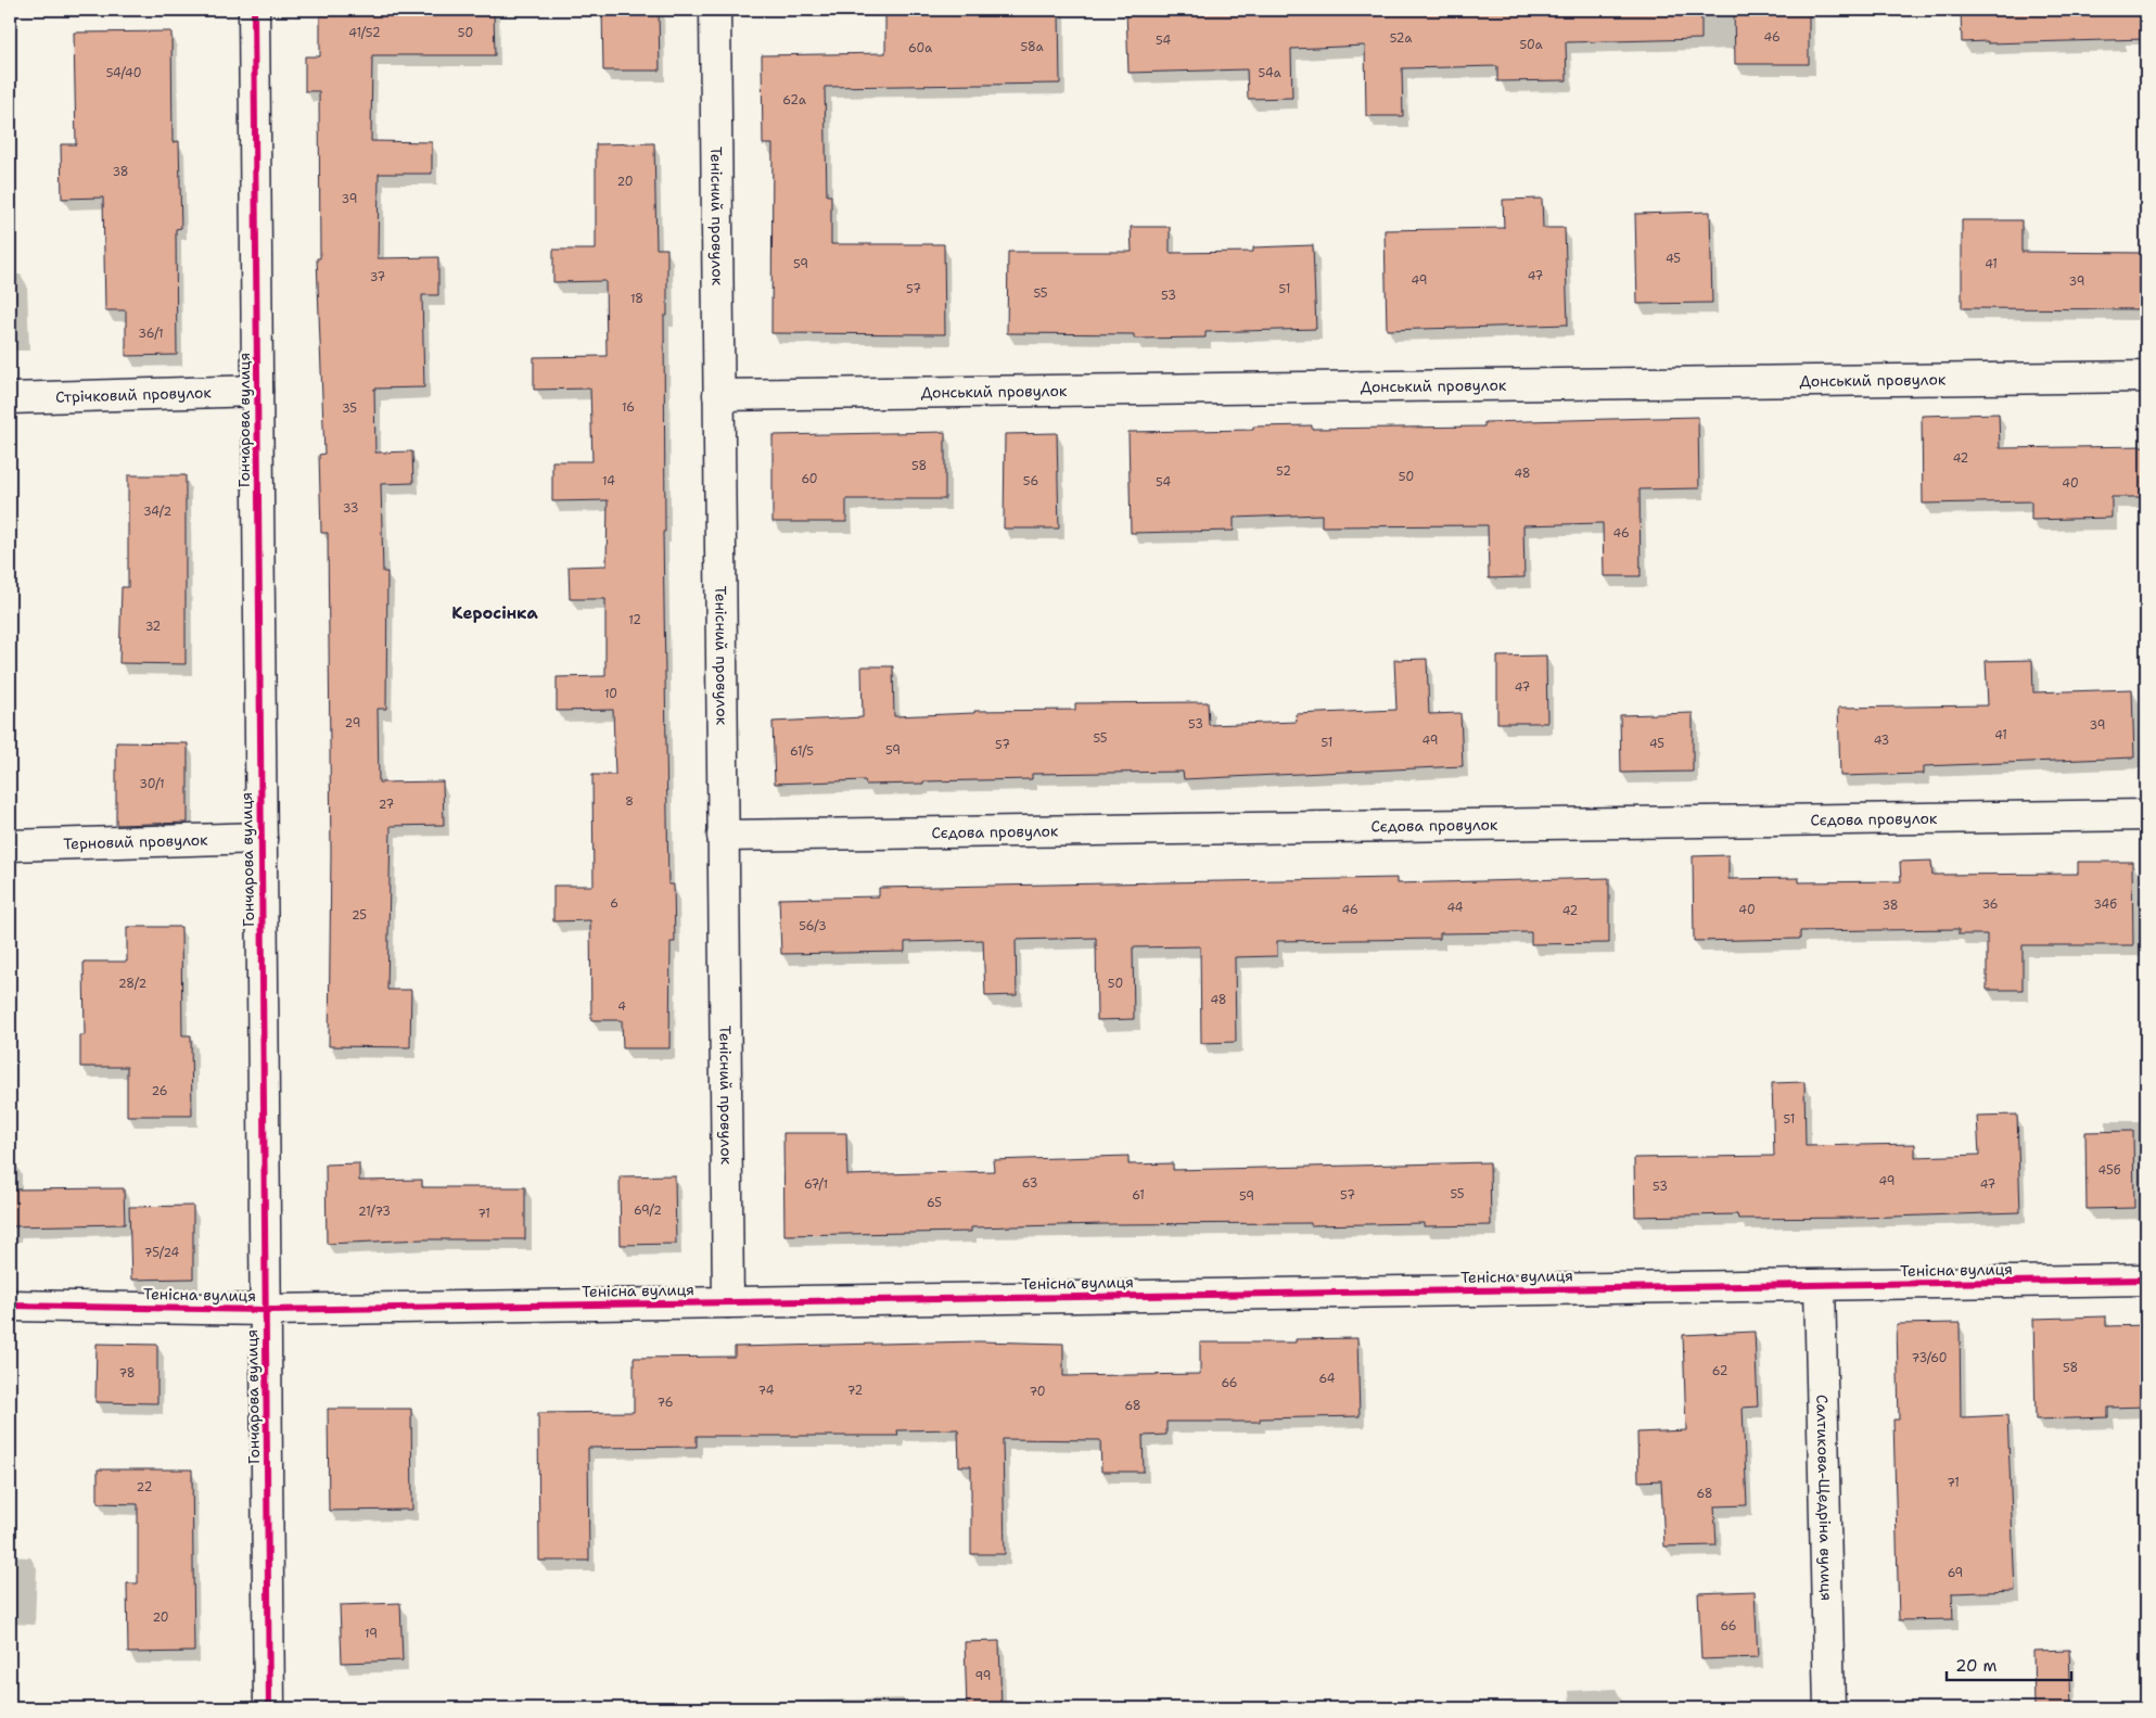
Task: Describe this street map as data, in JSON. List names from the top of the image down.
{
  "streets": {
    "street": [
      "Тенісний провулок",
      "Донський провулок",
      "Стрічковий провулок",
      "Гончарова вулиця",
      "Сєдова провулок",
      "Терновий провулок",
      "Тенісна вулиця",
      "Салтикова-Щедріна вулиця"
    ]
  },
  "crossings": [
    ["Тенісний провулок", "Донський провулок"],
    ["Тенісний провулок", "Сєдова провулок"],
    ["Тенісний провулок", "Тенісна вулиця"],
    ["Стрічковий провулок", "Гончарова вулиця"],
    ["Гончарова вулиця", "Терновий провулок"],
    ["Гончарова вулиця", "Тенісна вулиця"],
    ["Тенісна вулиця", "Салтикова-Щедріна вулиця"]
  ],
  "districts": ["Керосінка"],
  "house_numbers": [
    "41/52",
    "50",
    "46",
    "52а",
    "54",
    "50а",
    "58а",
    "60а",
    "54/40",
    "54а",
    "62а",
    "38",
    "20",
    "39",
    "45",
    "59",
    "41",
    "47",
    "37",
    "49",
    "39",
    "57",
    "51",
    "55",
    "53",
    "18",
    "36/1",
    "16",
    "35",
    "42",
    "58",
    "52",
    "48",
    "50",
    "60",
    "14",
    "56",
    "54",
    "40",
    "33",
    "34/2",
    "46",
    "12",
    "32",
    "47",
    "10",
    "29",
    "53",
    "39",
    "41",
    "55",
    "49",
    "43",
    "51",
    "45",
    "57",
    "59",
    "61/5",
    "30/1",
    "8",
    "27",
    "6",
    "36",
    "34б",
    "38",
    "44",
    "46",
    "40",
    "42",
    "25",
    "56/3",
    "28/2",
    "50",
    "48",
    "4",
    "26",
    "51",
    "45б",
    "49",
    "63",
    "67/1",
    "47",
    "53",
    "55",
    "61",
    "57",
    "59",
    "65",
    "69/2",
    "21/73",
    "71",
    "75/24",
    "73/60",
    "58",
    "62",
    "78",
    "64",
    "66",
    "74",
    "72",
    "70",
    "76",
    "68",
    "71",
    "22",
    "68",
    "69",
    "20",
    "66",
    "19",
    "99"
  ],
  "scale_bar": "20 m"
}
